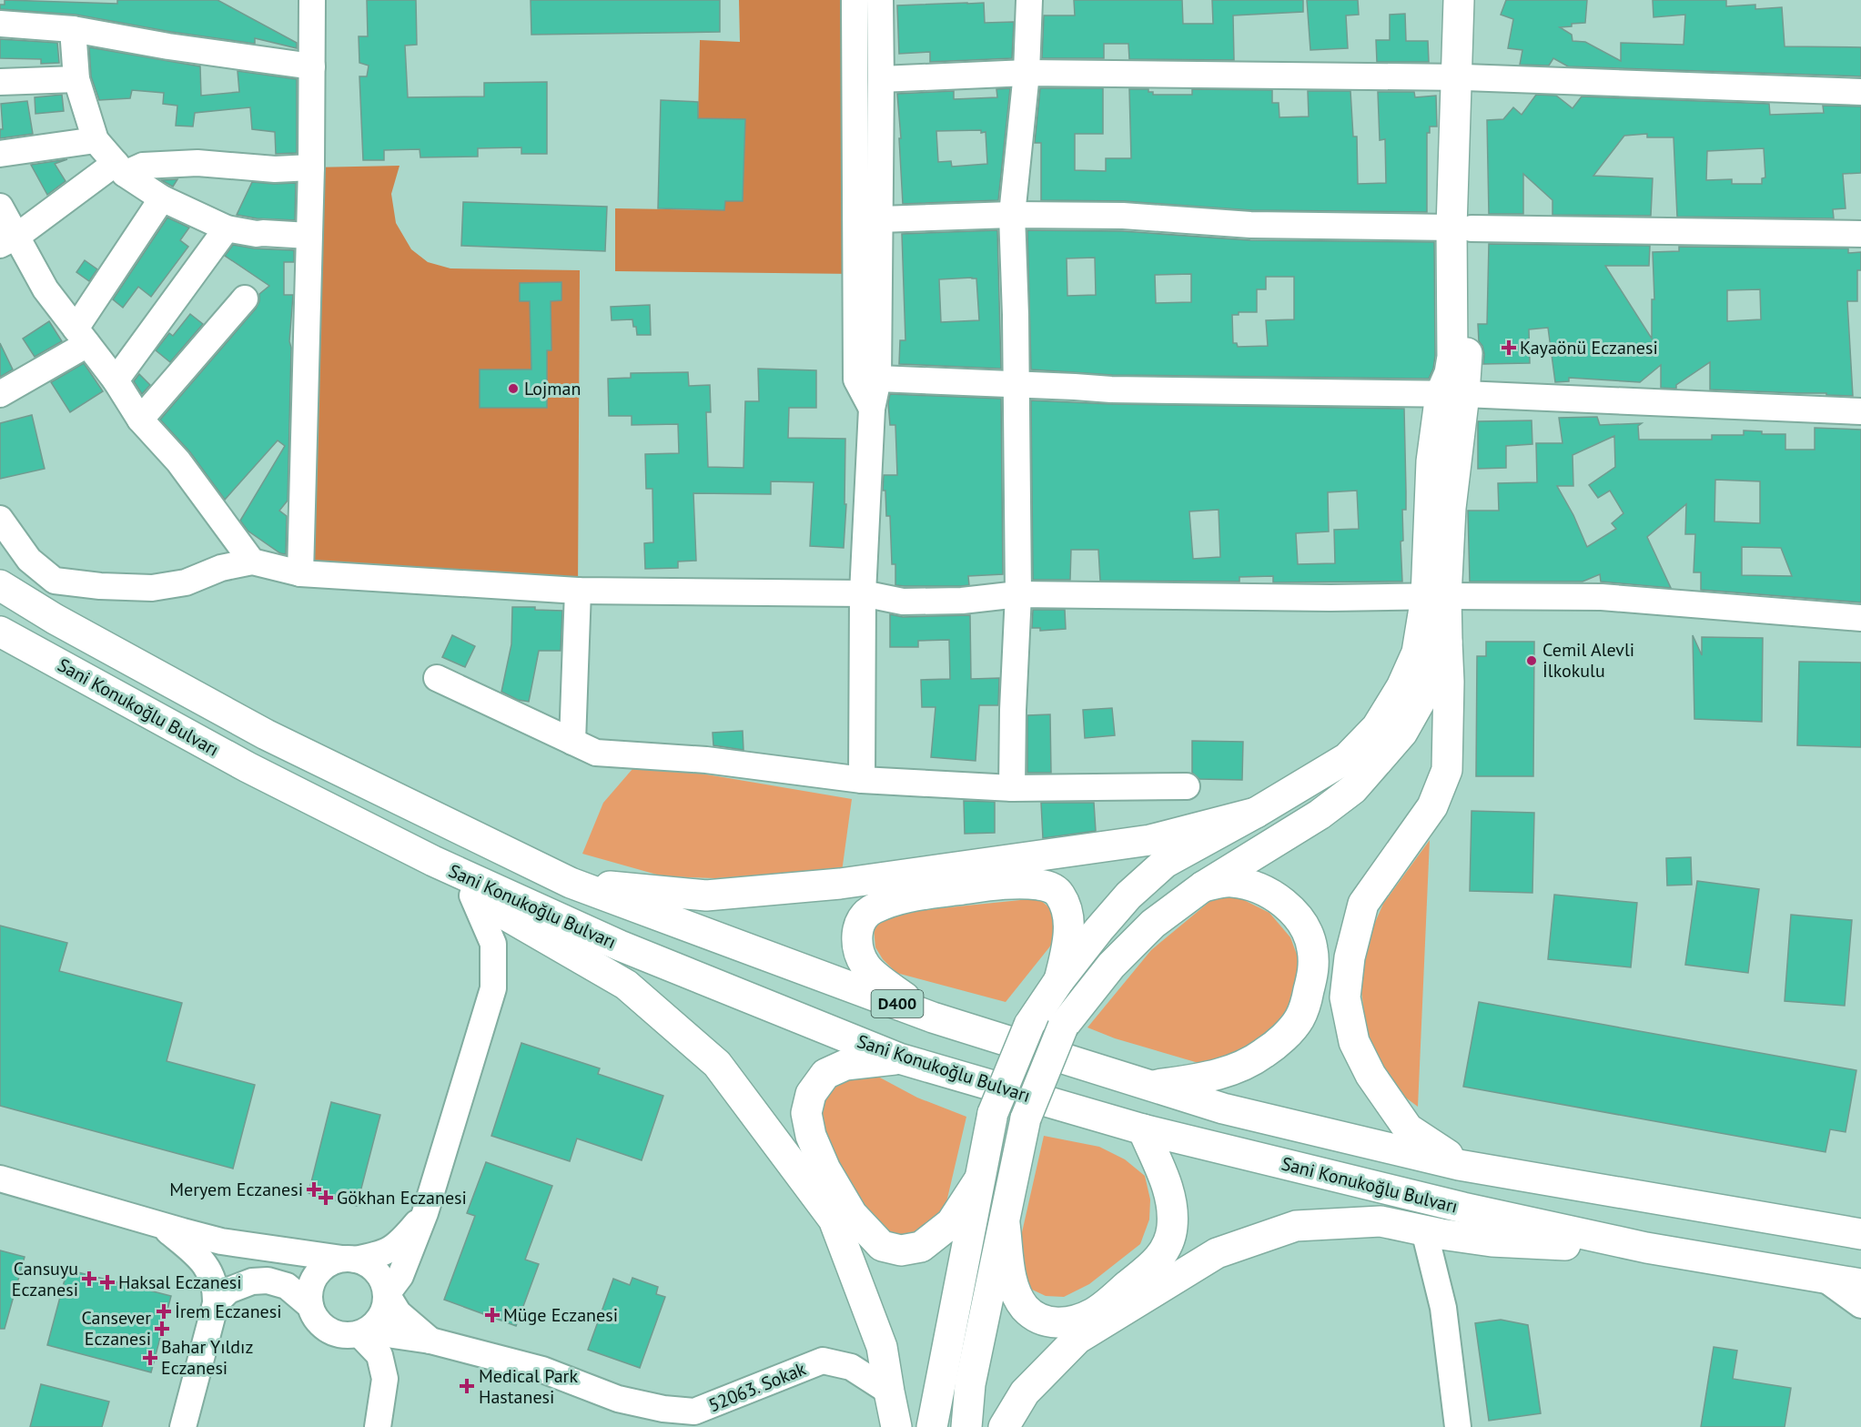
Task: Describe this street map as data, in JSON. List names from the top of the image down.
{
  "streets": {
    "main road": ["Sani Konukoğlu Bulvarı", "D400"],
    "street": ["52063. Sokak"]
  },
  "places": {
    "health": [
      "Kayaönü Eczanesi",
      "Meryem Eczanesi",
      "Gökhan Eczanesi",
      "Cansuyu Eczanesi",
      "Haksal Eczanesi",
      "İrem Eczanesi",
      "Müge Eczanesi",
      "Cansever Eczanesi",
      "Bahar Yıldız Eczanesi",
      "Medical Park Hastanesi"
    ],
    "other": ["Lojman", "Cemil Alevli İlkokulu"]
  }
}
